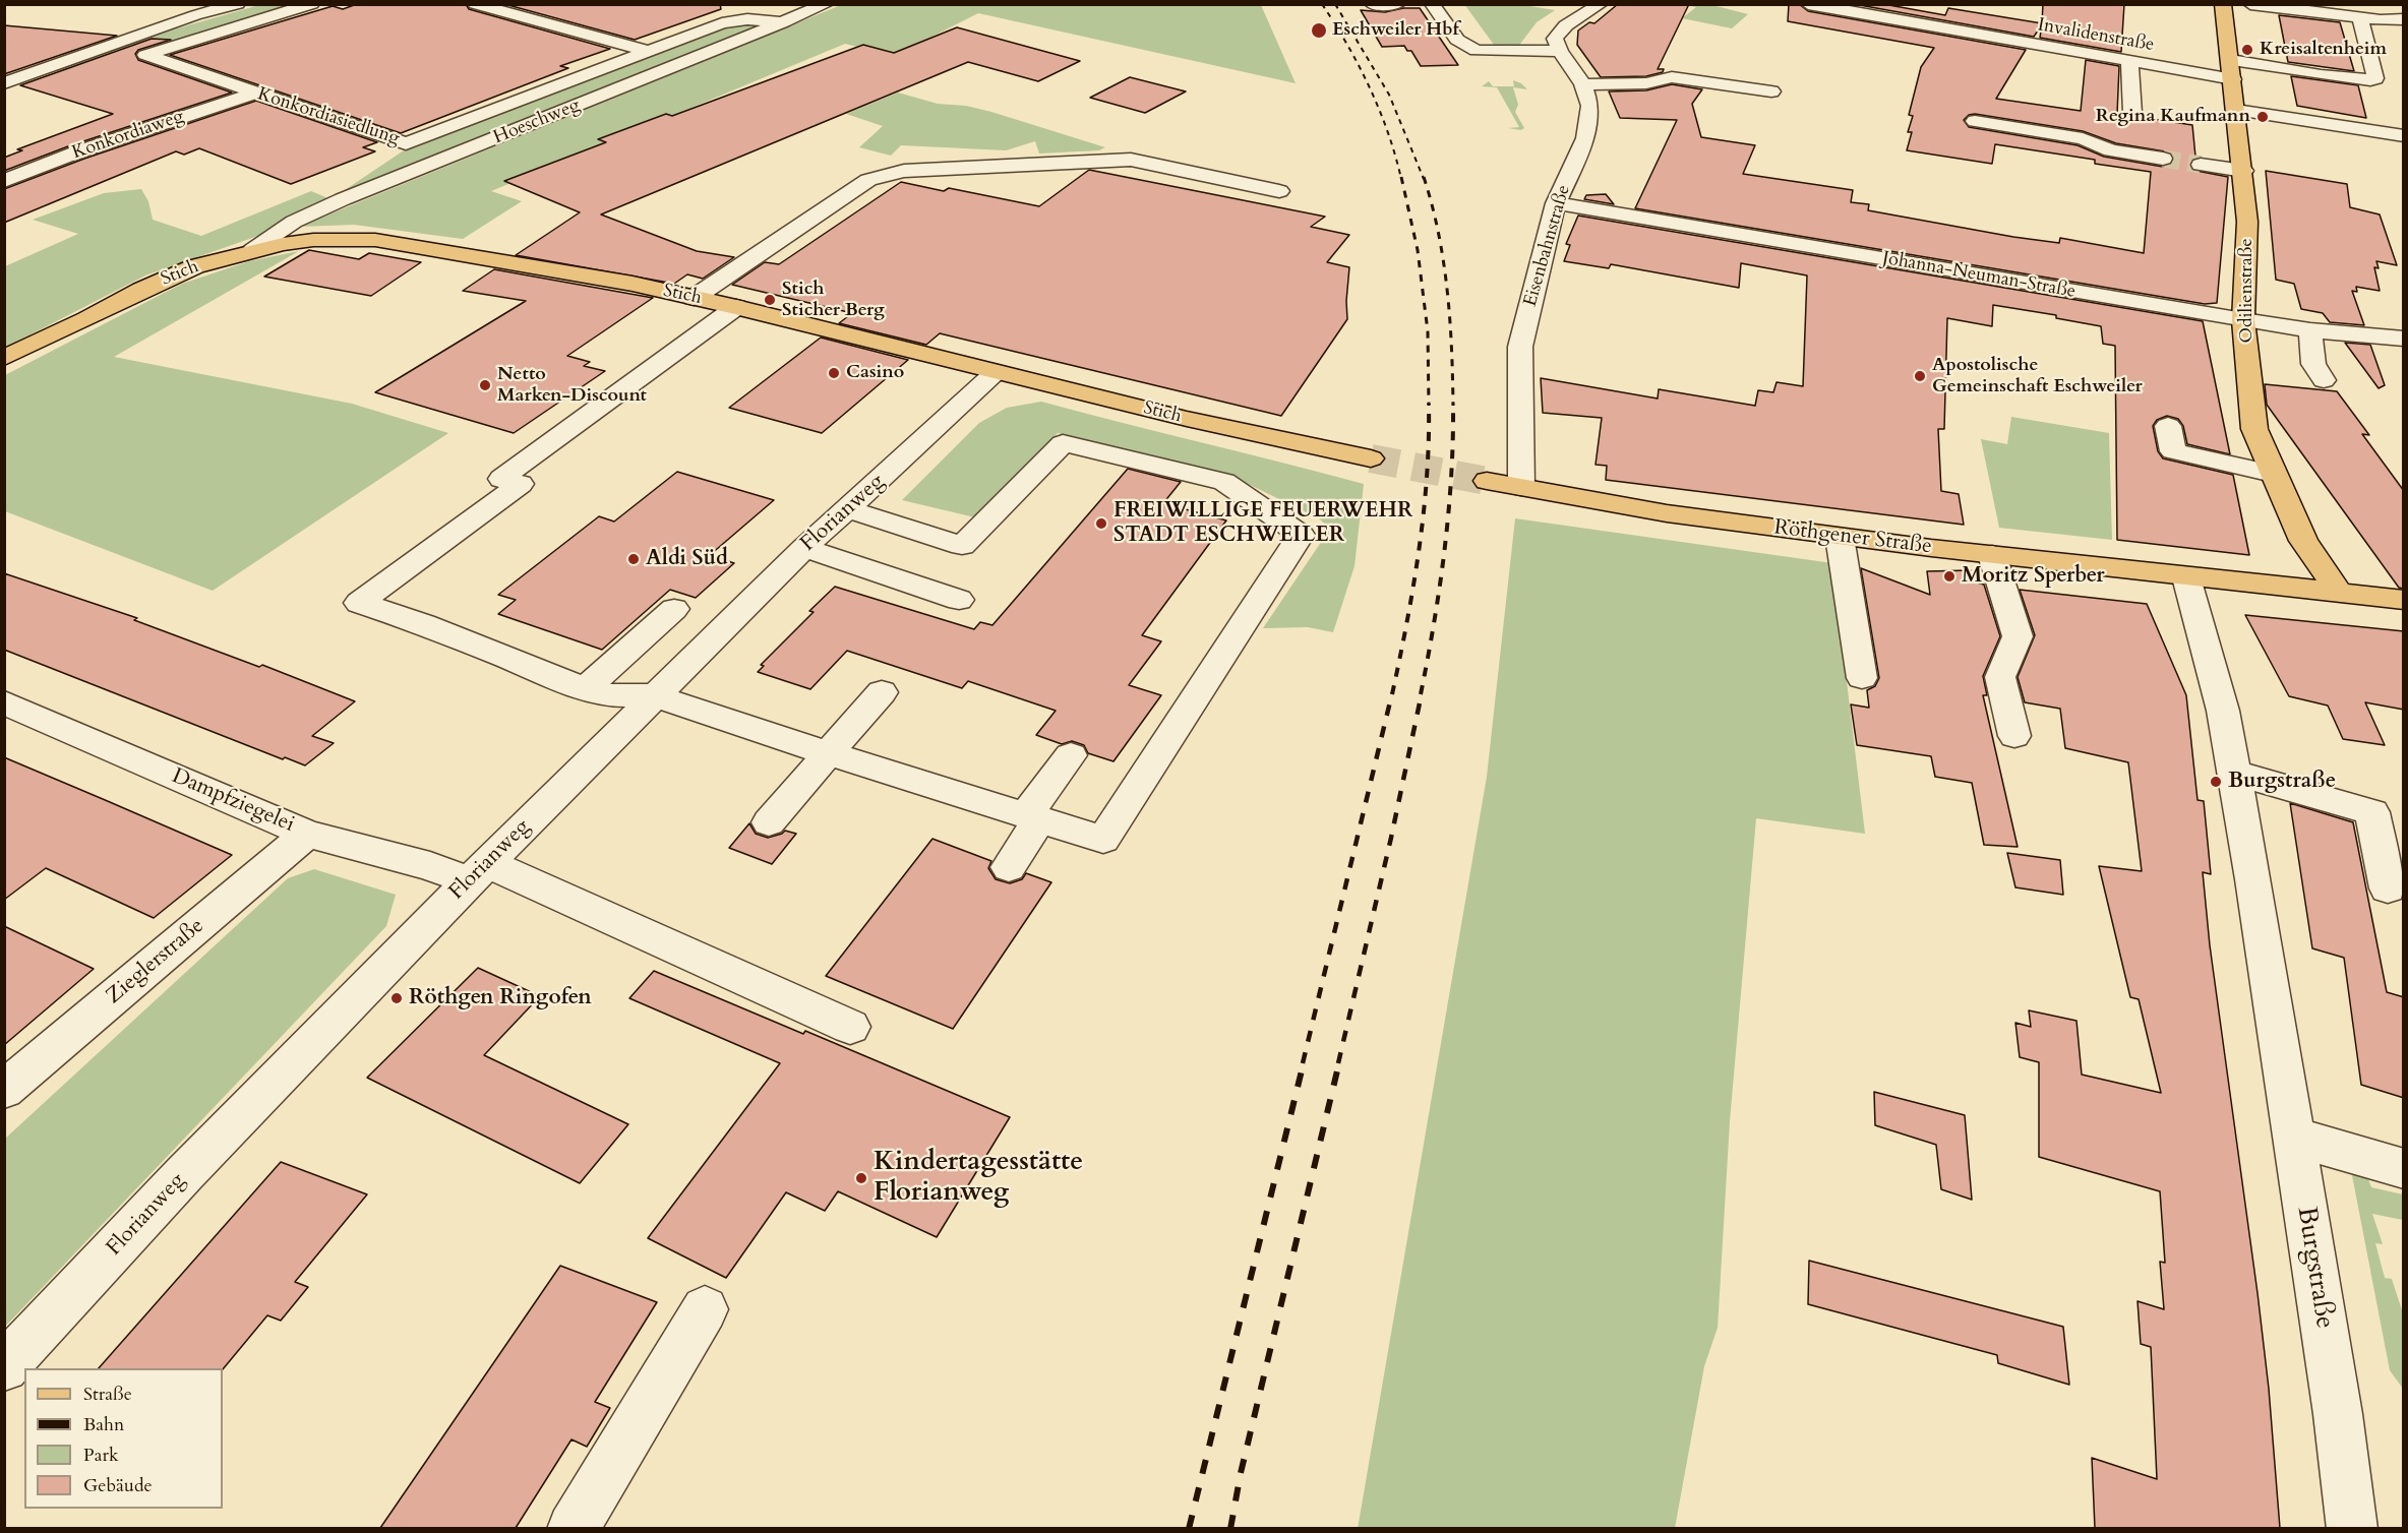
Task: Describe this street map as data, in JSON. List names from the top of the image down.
{
  "streets": {
    "main road": ["Stich", "Odilienstraße", "Röthgener Straße"],
    "street": [
      "Invalidenstraße",
      "Konkordiasiedlung",
      "Hoeschweg",
      "Konkordiaweg",
      "Eisenbahnstraße",
      "Johanna-Neuman-Straße",
      "Florianweg",
      "Dampfziegelei",
      "Zieglerstraße",
      "Burgstraße"
    ]
  },
  "crossings": [
    ["Invalidenstraße", "Odilienstraße"],
    ["Konkordiasiedlung", "Hoeschweg"],
    ["Konkordiasiedlung", "Konkordiaweg"],
    ["Hoeschweg", "Stich"],
    ["Eisenbahnstraße", "Johanna-Neuman-Straße"],
    ["Eisenbahnstraße", "Röthgener Straße"],
    ["Stich", "Florianweg"],
    ["Johanna-Neuman-Straße", "Odilienstraße"],
    ["Odilienstraße", "Röthgener Straße"],
    ["Florianweg", "Dampfziegelei"],
    ["Röthgener Straße", "Burgstraße"],
    ["Dampfziegelei", "Zieglerstraße"]
  ],
  "places": [
    "Eschweiler Hbf",
    "Kreisaltenheim",
    "Regina Kaufmann",
    "Stich Sticher Berg",
    "Casino",
    "Apostolische Gemeinschaft Eschweiler",
    "Netto Marken-Discount",
    "FREIWILLIGE FEUERWEHR STADT ESCHWEILER",
    "Aldi Süd",
    "Moritz Sperber",
    "Burgstraße",
    "Röthgen Ringofen",
    "Kindertagesstätte Florianweg"
  ],
  "legend": [
    "Straße",
    "Bahn",
    "Park",
    "Gebäude"
  ]
}
